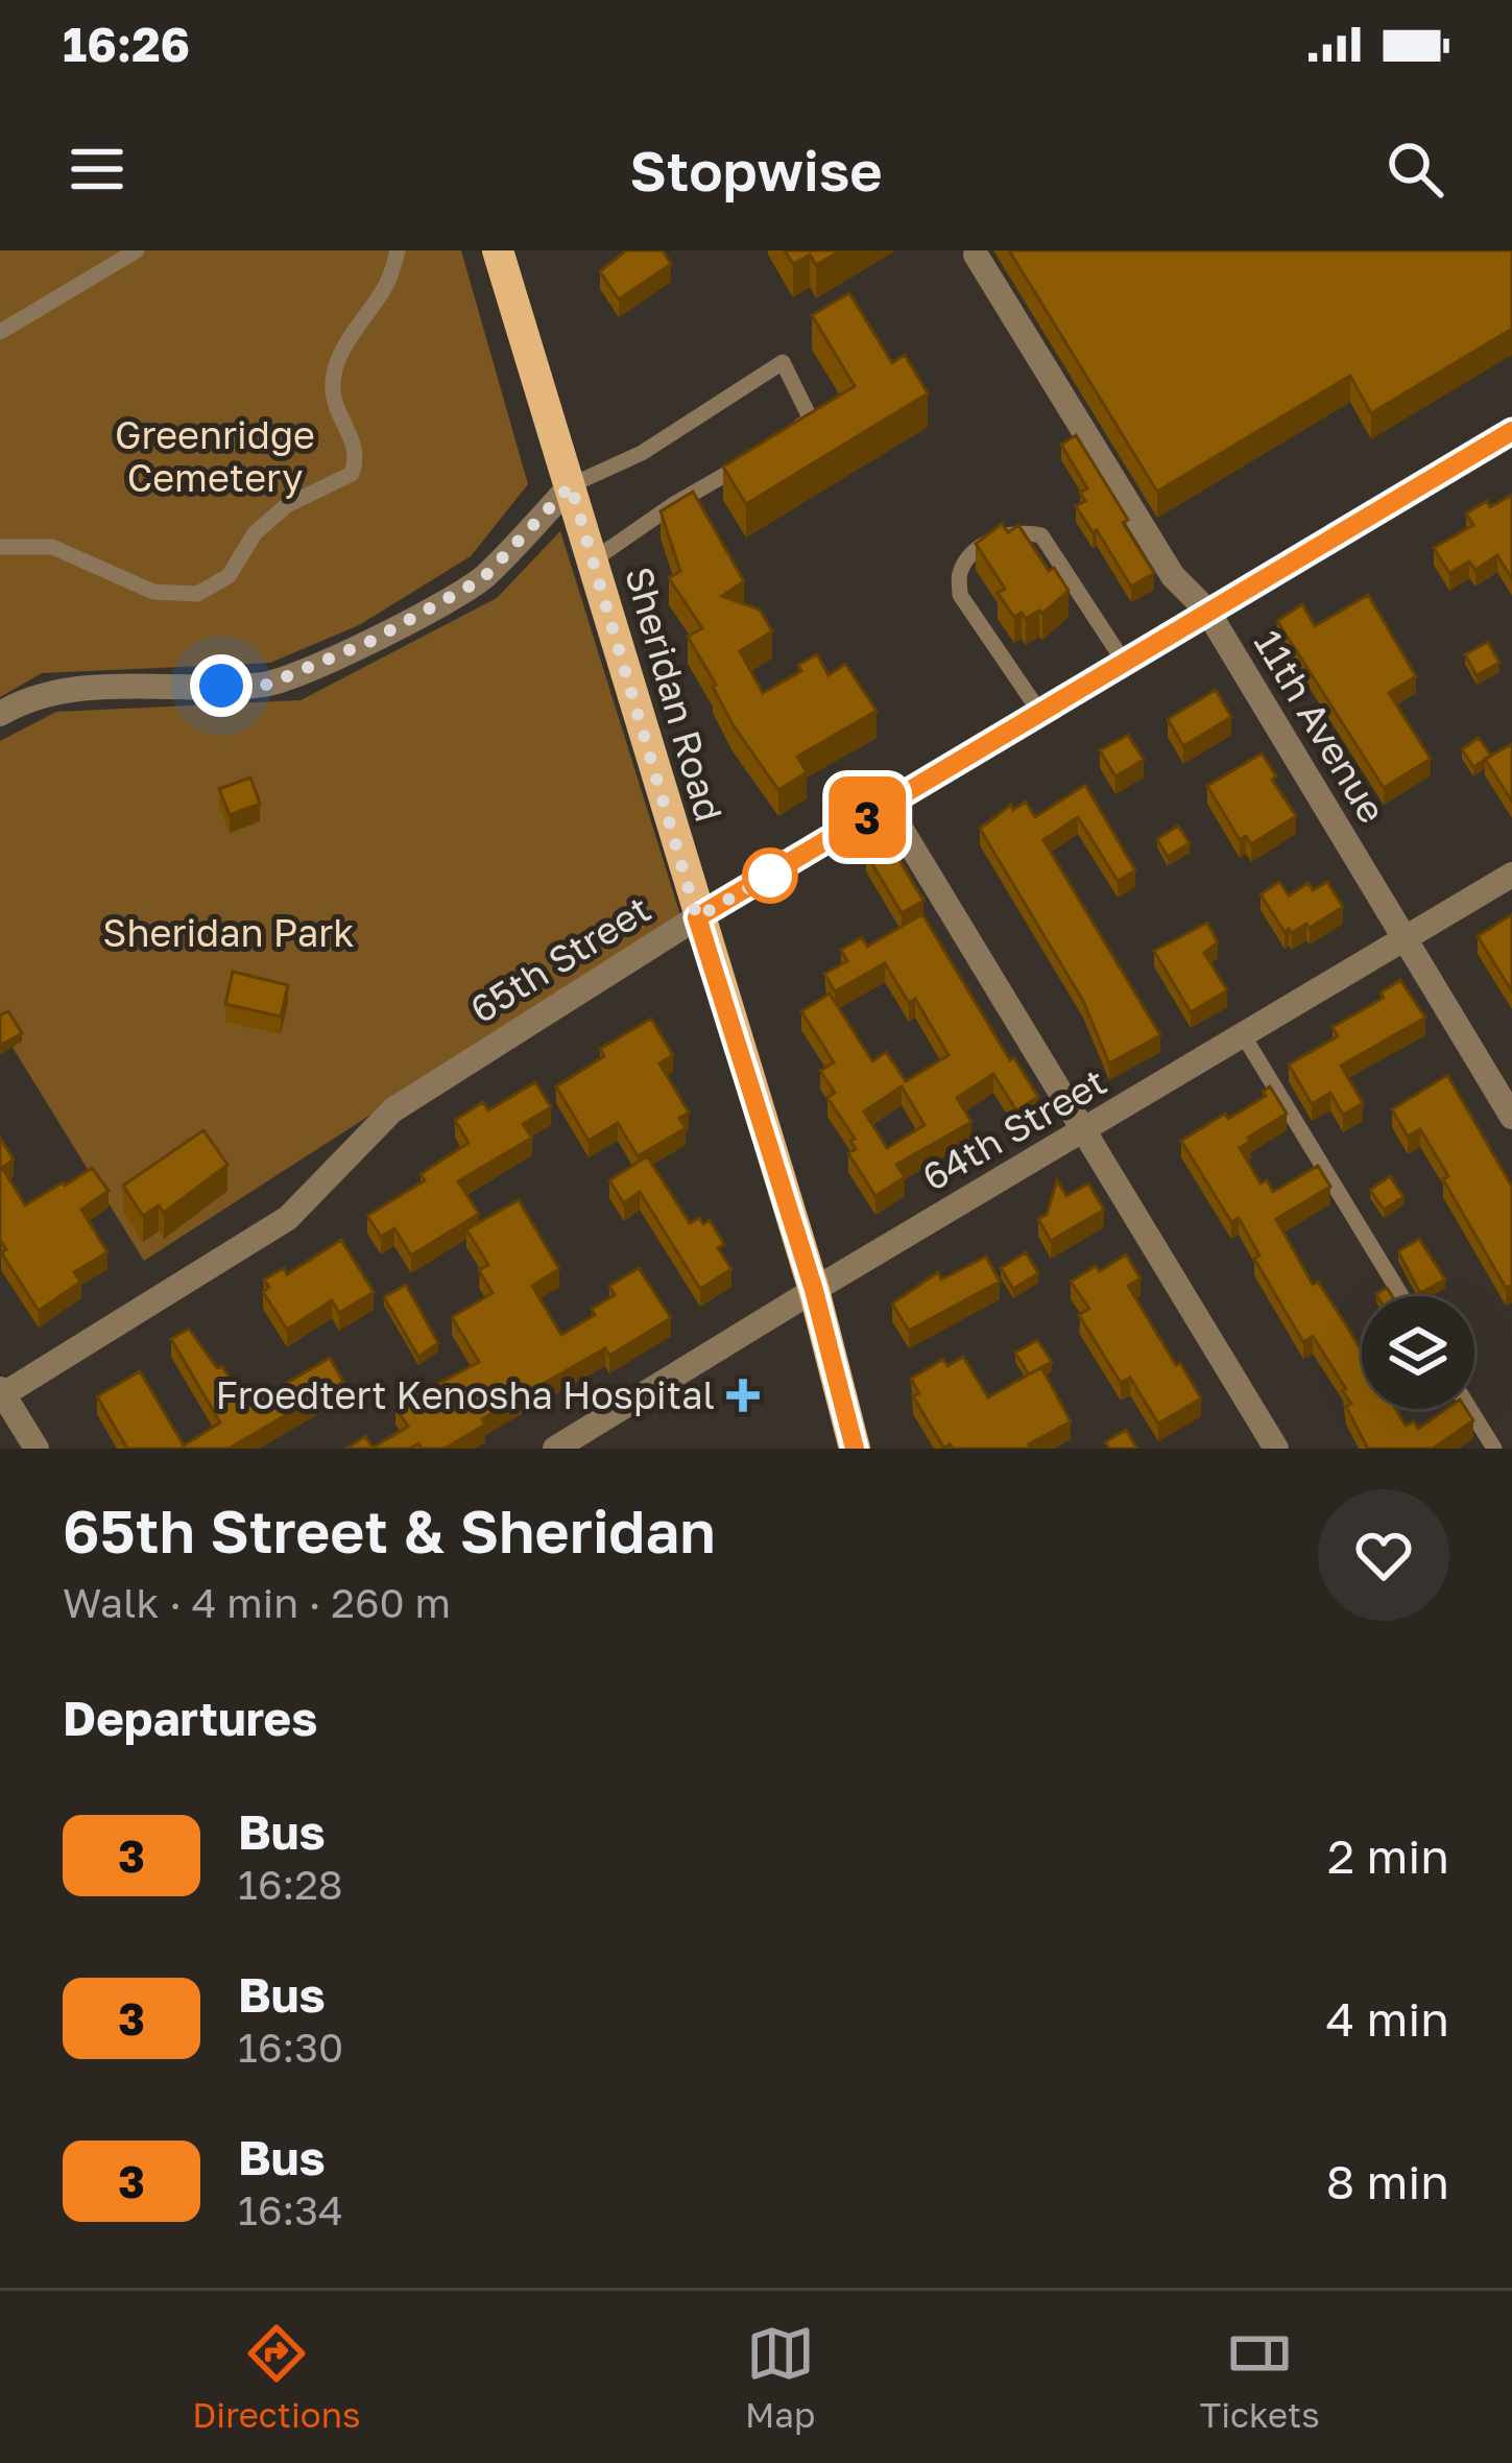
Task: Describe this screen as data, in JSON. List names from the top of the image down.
{
  "streets": {
    "main road": ["Sheridan Road"],
    "street": ["11th Avenue", "65th Street", "64th Street"]
  },
  "crossings": [
    ["Sheridan Road", "65th Street"],
    ["Sheridan Road", "64th Street"],
    ["11th Avenue", "65th Street"],
    ["11th Avenue", "64th Street"]
  ],
  "parks": ["Greenridge Cemetery", "Sheridan Park"],
  "places": {
    "health": ["Froedtert Kenosha Hospital"]
  },
  "lines": ["bus line 3"],
  "page": {
    "status": "16:26",
    "header": "Stopwise",
    "on_map": "3",
    "heading": [
      ["65th Street & Sheridan", "Walk · 4 min · 260 m"],
      "Departures"
    ],
    "list": [
      {
        "mark": "3",
        "name": "Bus",
        "note": "16:28",
        "value": "2 min"
      },
      {
        "mark": "3",
        "name": "Bus",
        "note": "16:30",
        "value": "4 min"
      },
      {
        "mark": "3",
        "name": "Bus",
        "note": "16:34",
        "value": "8 min"
      }
    ],
    "tabs": ["Directions", "Map", "Tickets"]
  }
}
